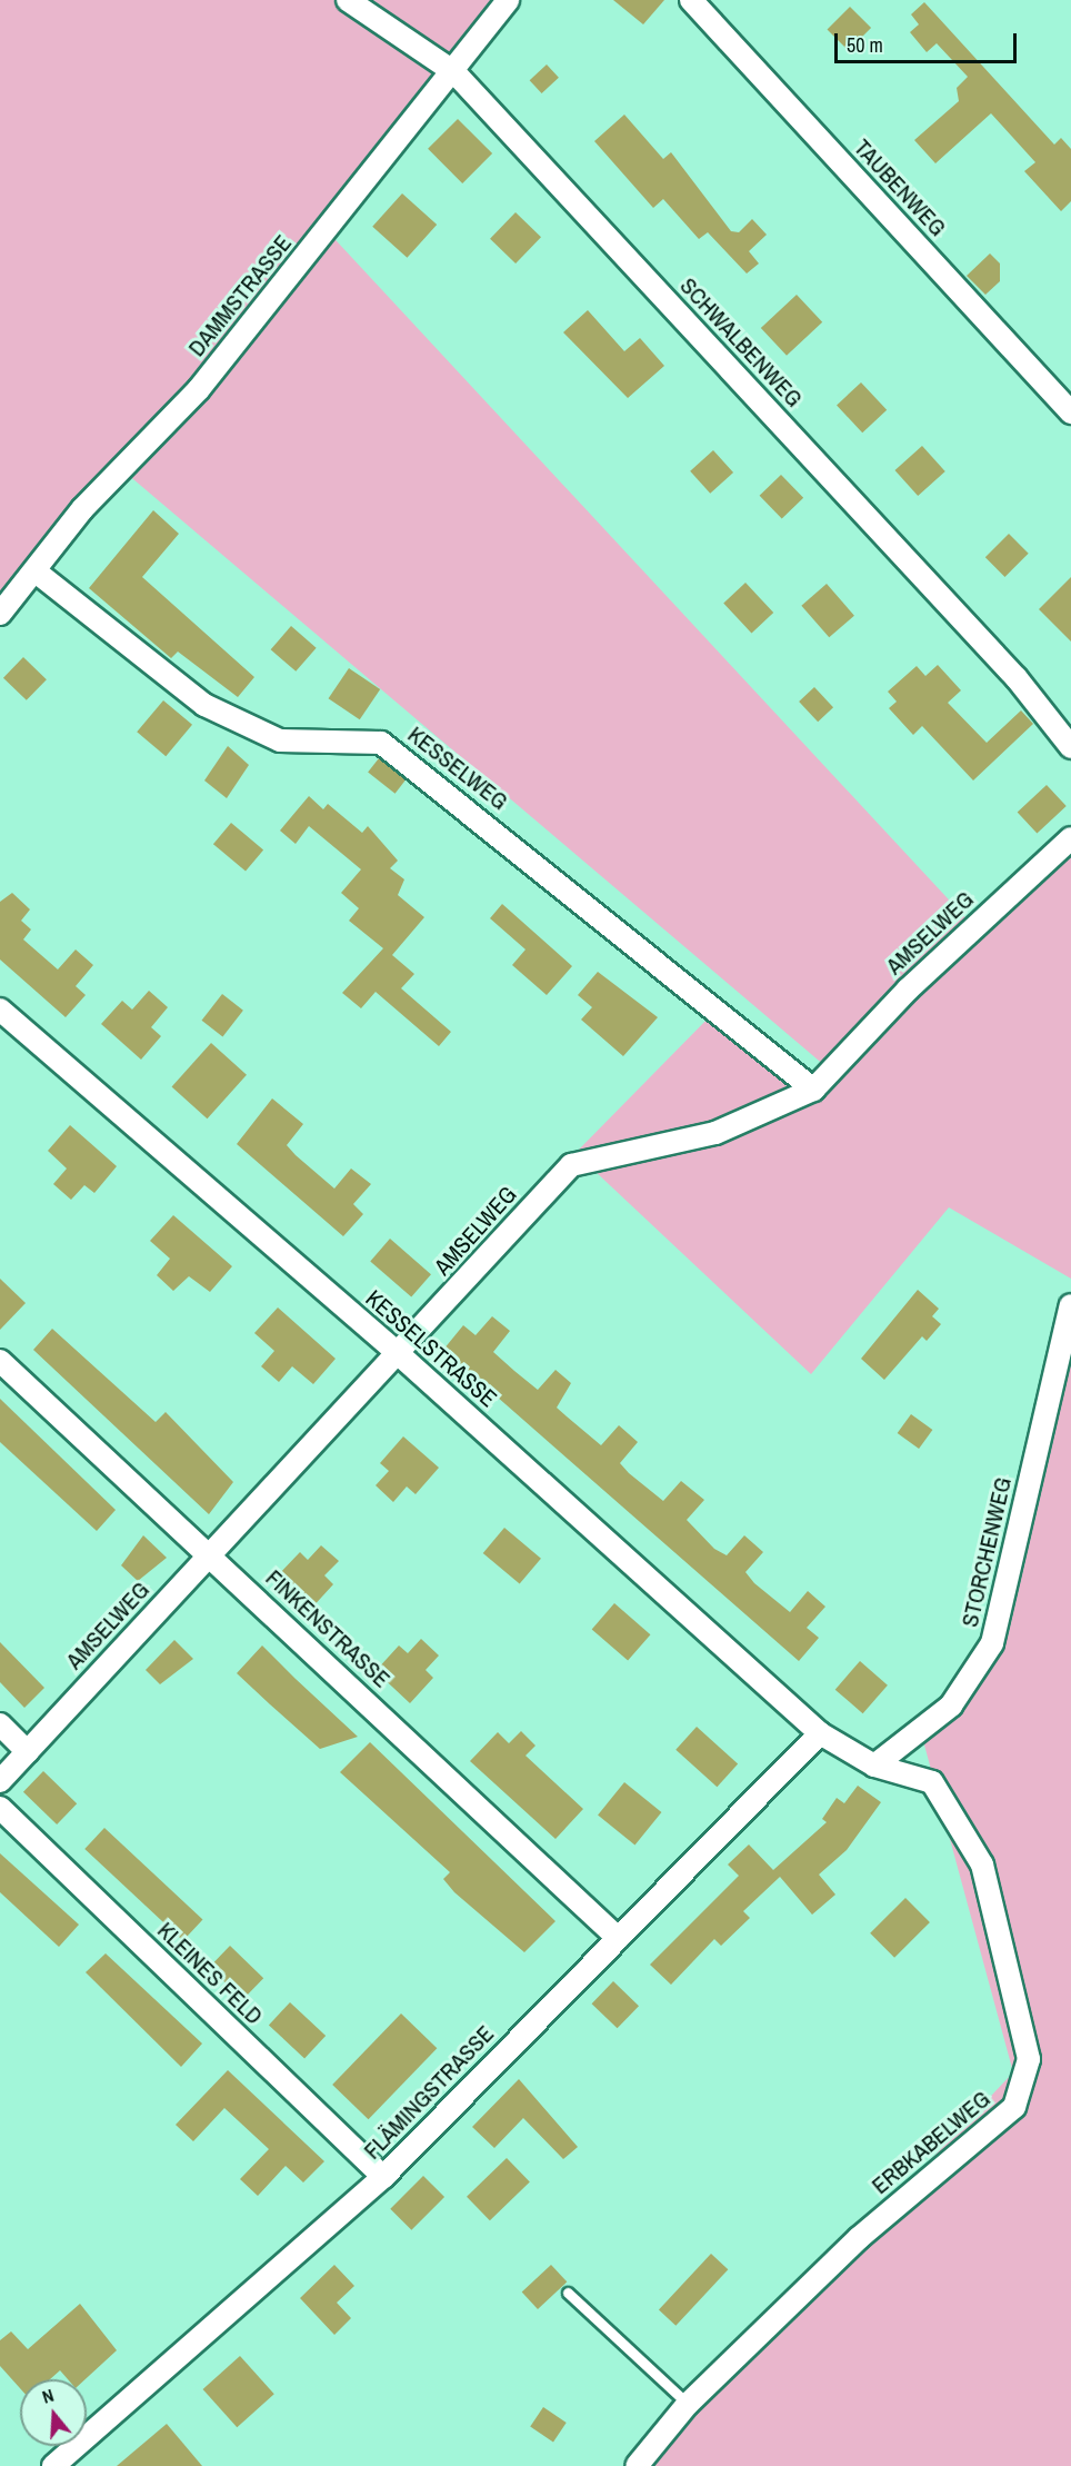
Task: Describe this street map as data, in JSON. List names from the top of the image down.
{
  "streets": {
    "street": [
      "TAUBENWEG",
      "DAMMSTRASSE",
      "SCHWALBENWEG",
      "KESSELWEG",
      "AMSELWEG",
      "KESSELSTRASSE",
      "STORCHENWEG",
      "FINKENSTRASSE",
      "KLEINES FELD",
      "FLÄMINGSTRASSE",
      "ERBKABELWEG"
    ]
  },
  "crossings": [
    ["DAMMSTRASSE", "SCHWALBENWEG"],
    ["DAMMSTRASSE", "KESSELWEG"],
    ["KESSELWEG", "AMSELWEG"],
    ["AMSELWEG", "KESSELSTRASSE"],
    ["AMSELWEG", "FINKENSTRASSE"],
    ["KESSELSTRASSE", "FLÄMINGSTRASSE"],
    ["KESSELSTRASSE", "ERBKABELWEG"],
    ["STORCHENWEG", "ERBKABELWEG"],
    ["FINKENSTRASSE", "FLÄMINGSTRASSE"],
    ["KLEINES FELD", "FLÄMINGSTRASSE"],
    ["FLÄMINGSTRASSE", "ERBKABELWEG"]
  ],
  "scale_bar": "50 m",
  "north": "top"
}
